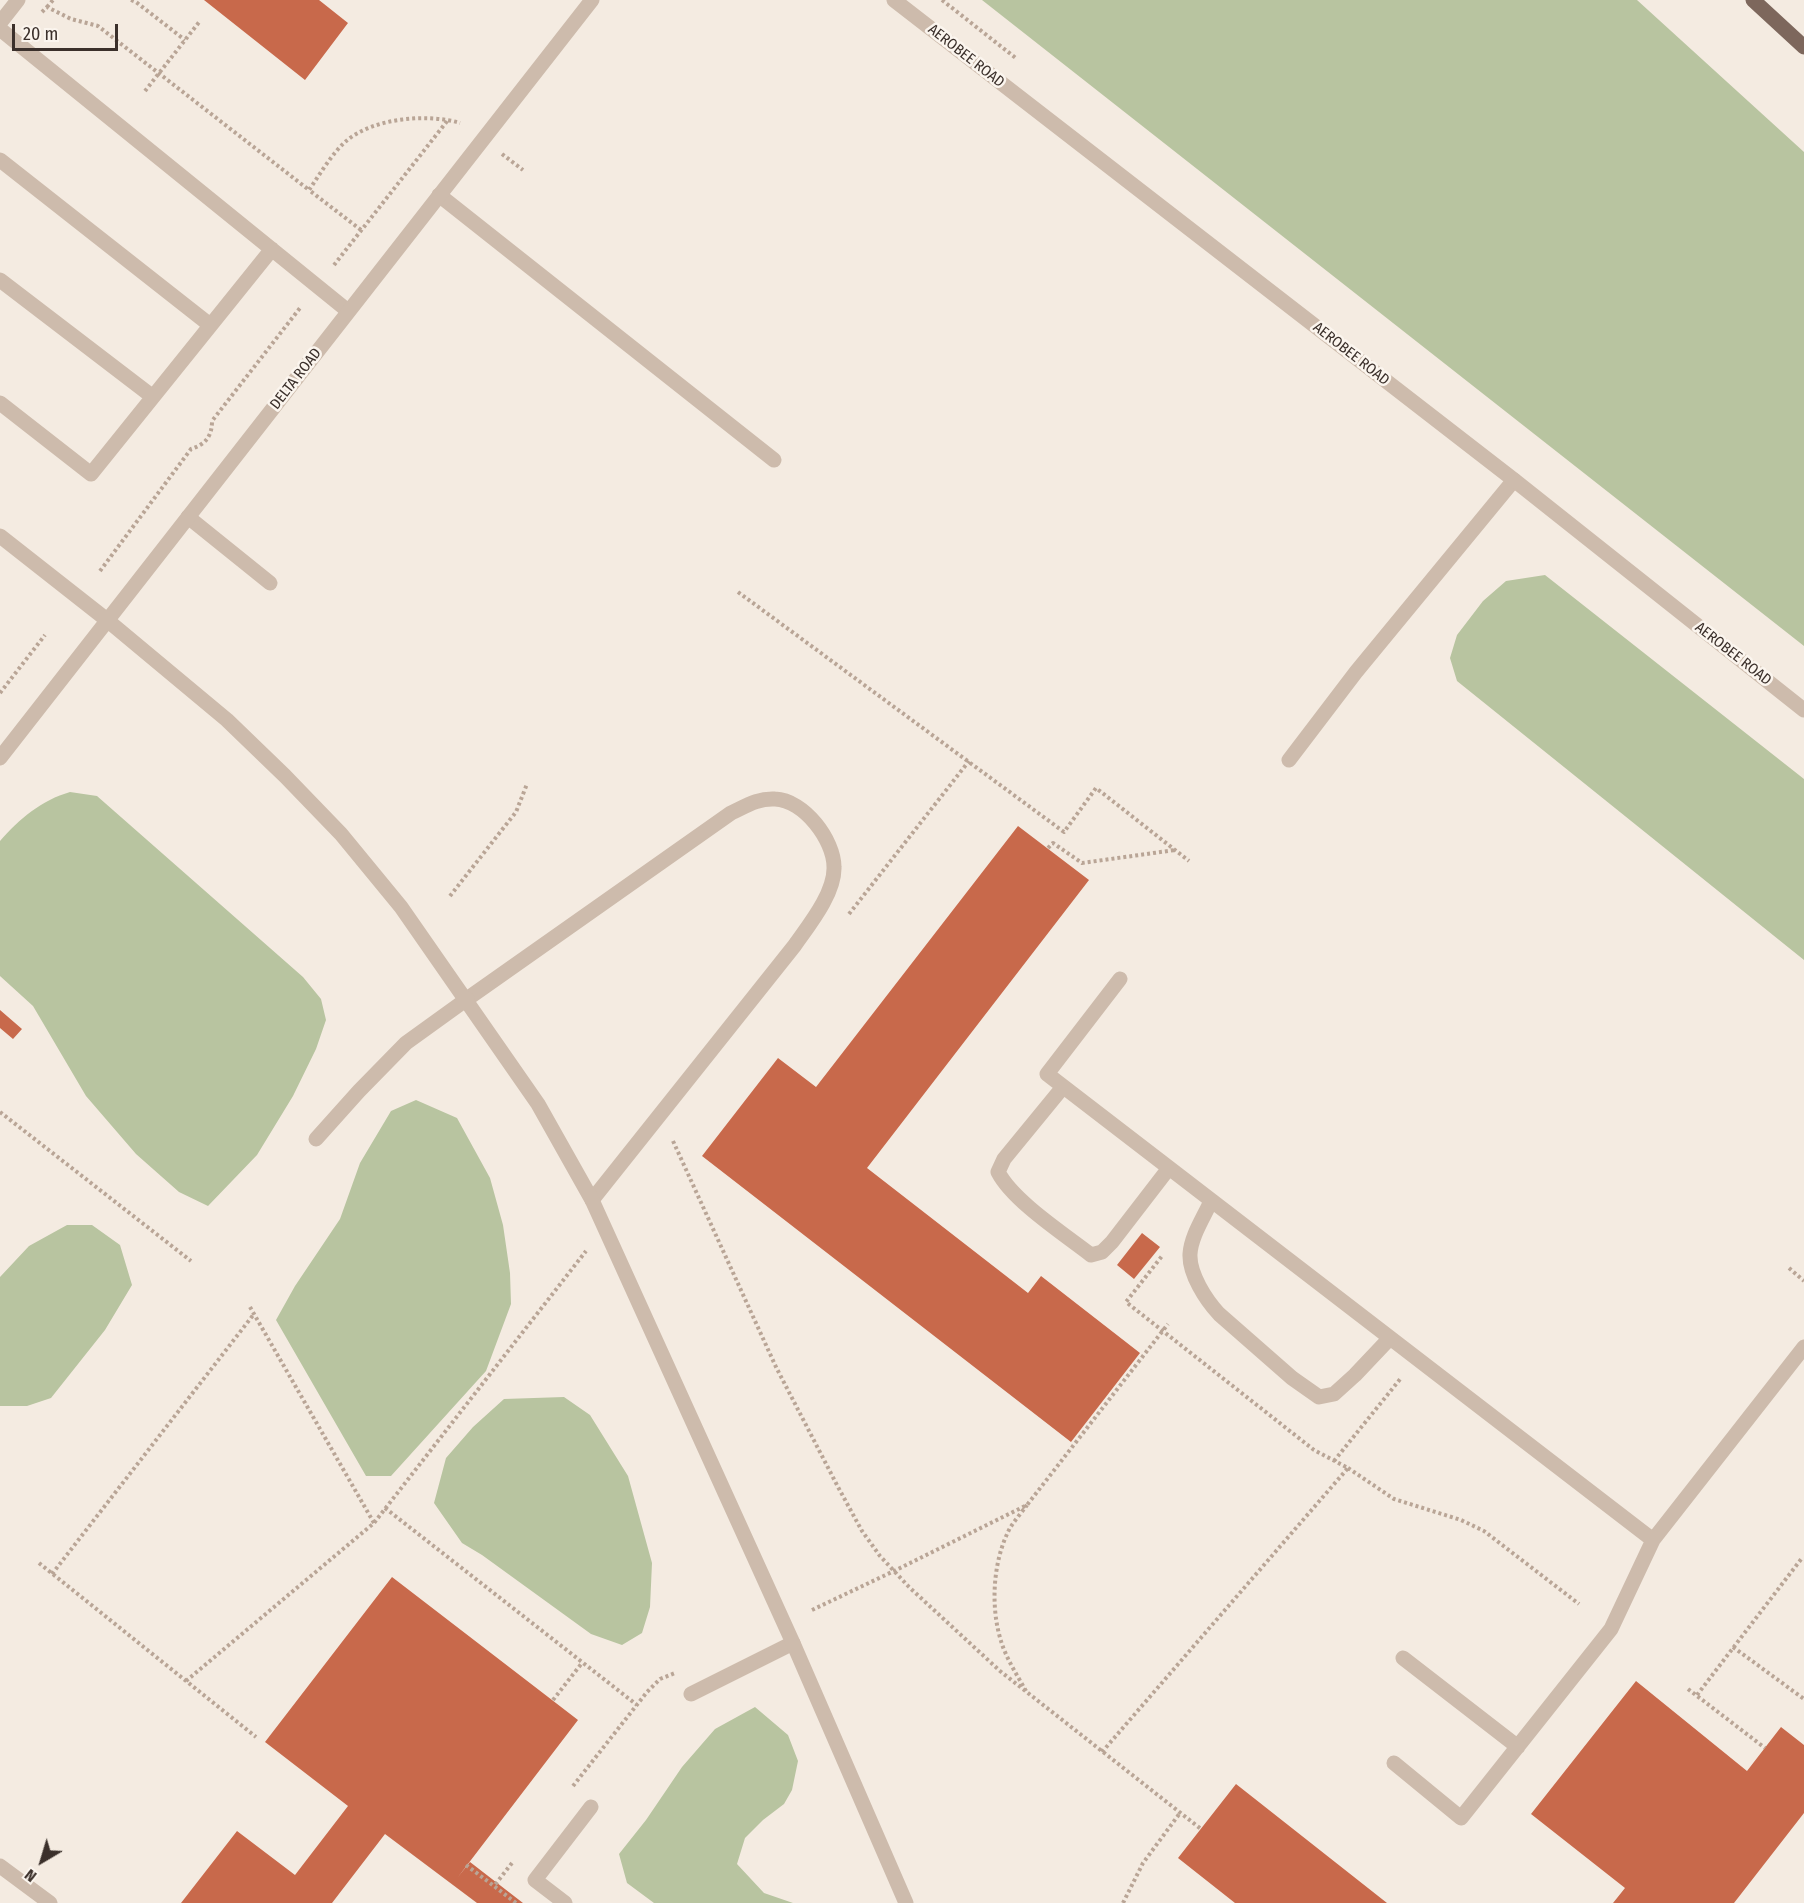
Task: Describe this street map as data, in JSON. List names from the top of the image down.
{
  "streets": {
    "street": ["AEROBEE ROAD", "DELTA ROAD"]
  },
  "scale_bar": "20 m",
  "north": "bottom left"
}
